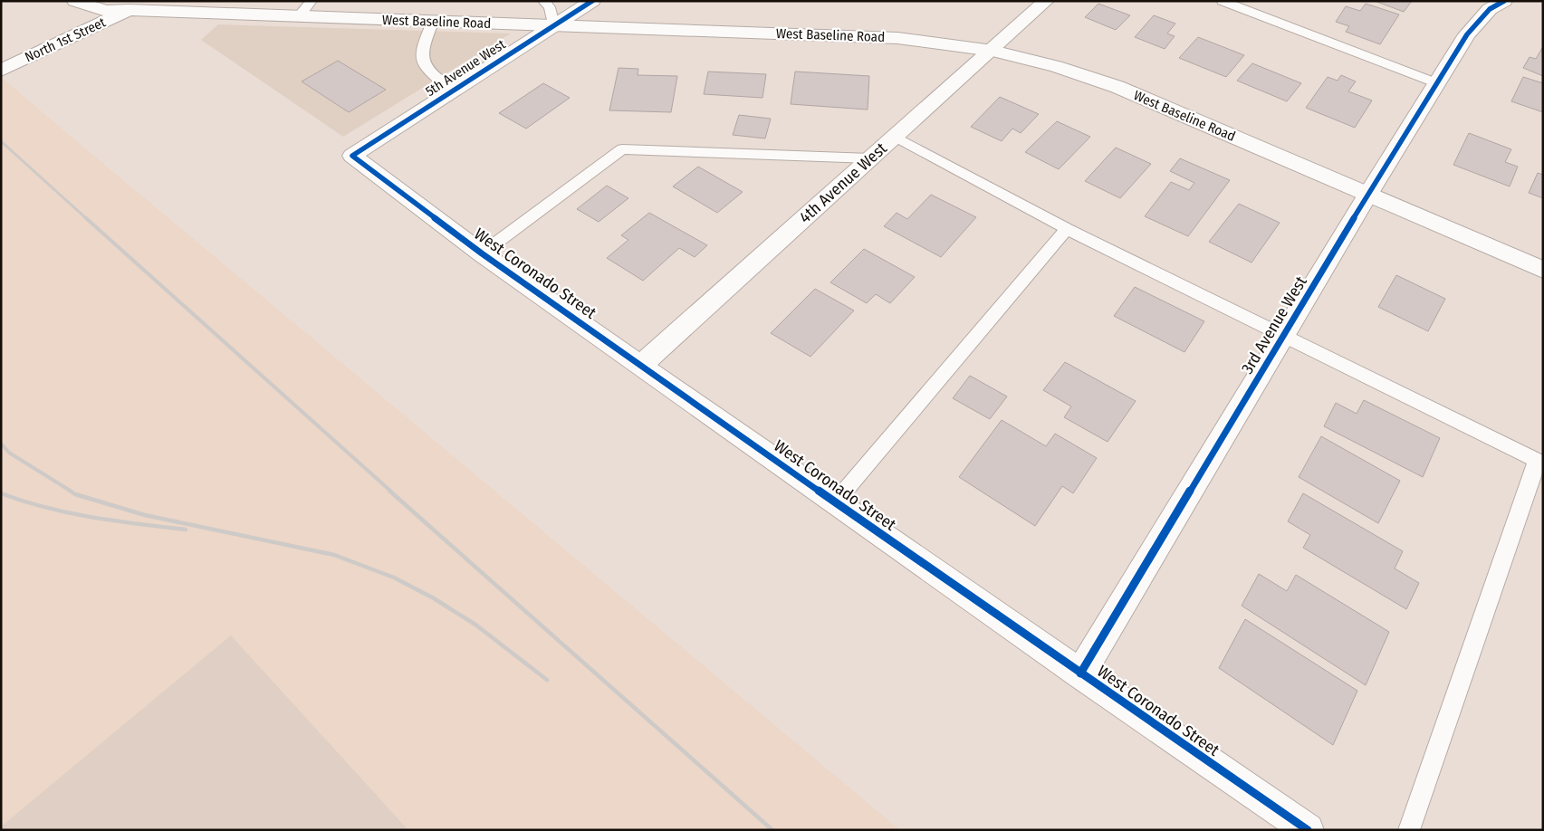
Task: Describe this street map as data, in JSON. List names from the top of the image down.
{
  "streets": {
    "street": [
      "West Baseline Road",
      "North 1st Street",
      "5th Avenue West",
      "4th Avenue West",
      "West Coronado Street",
      "3rd Avenue West"
    ]
  },
  "crossings": [
    ["West Baseline Road", "North 1st Street"],
    ["West Baseline Road", "5th Avenue West"],
    ["West Baseline Road", "4th Avenue West"],
    ["West Baseline Road", "3rd Avenue West"],
    ["5th Avenue West", "West Coronado Street"],
    ["4th Avenue West", "West Coronado Street"],
    ["West Coronado Street", "3rd Avenue West"]
  ]
}
